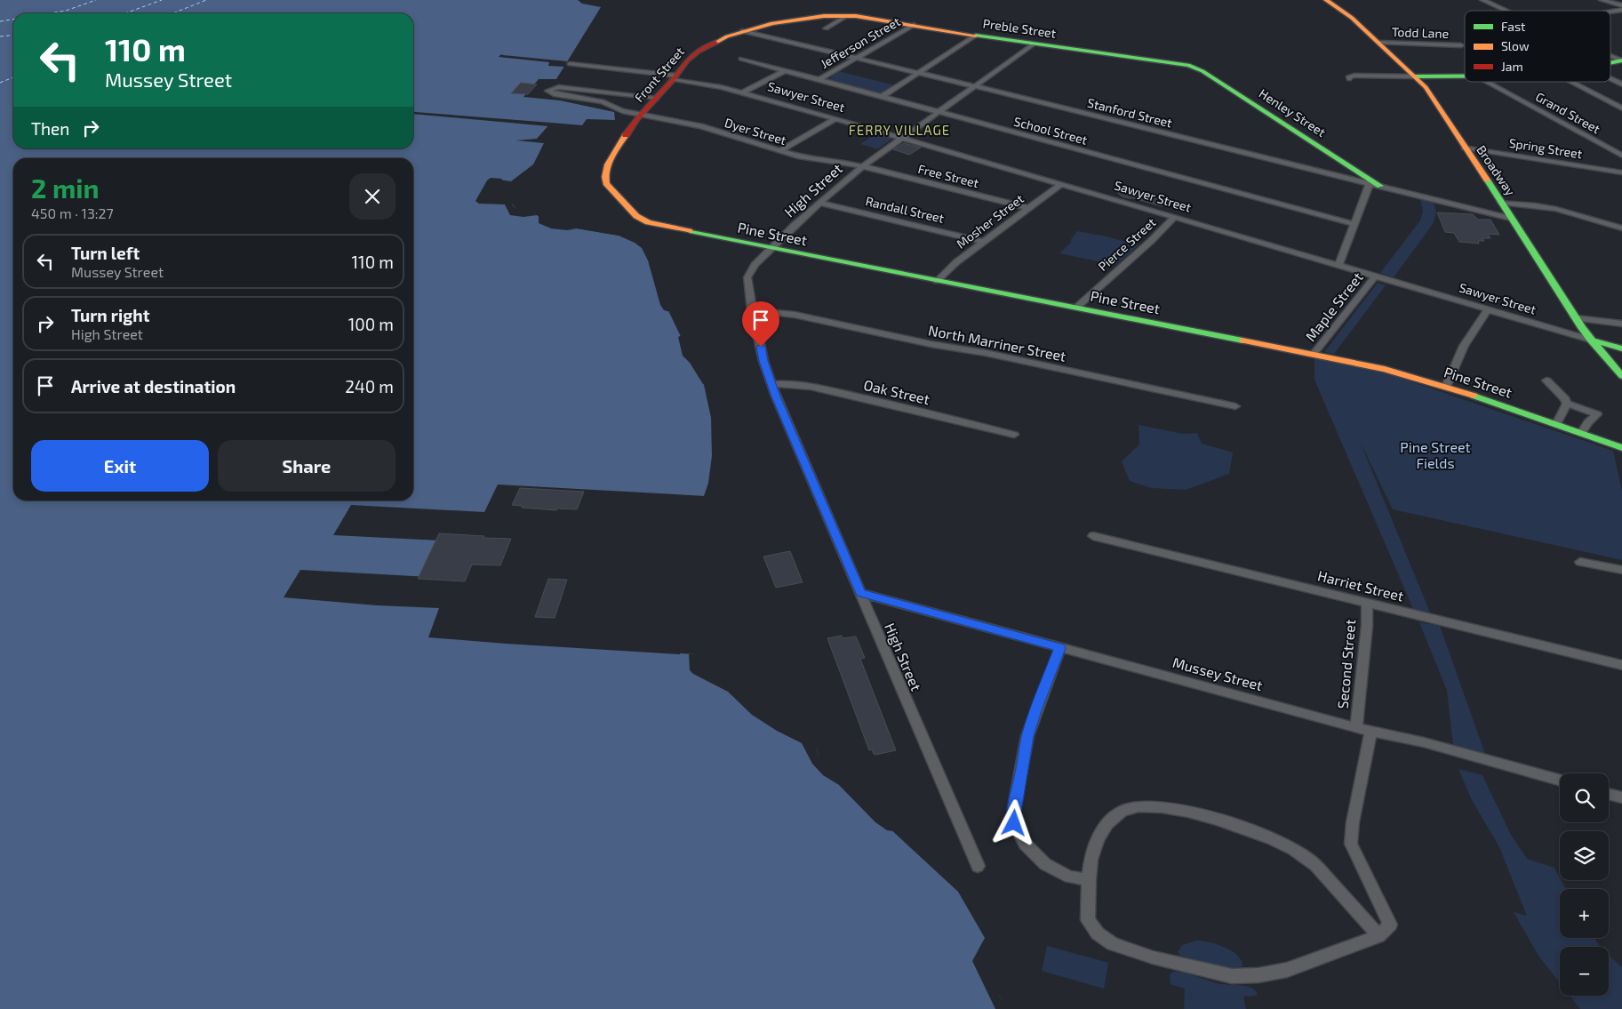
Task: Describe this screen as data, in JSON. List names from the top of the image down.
{
  "streets": {
    "street": [
      "Preble Street",
      "Todd Lane",
      "Jefferson Street",
      "Front Street",
      "Sawyer Street",
      "Stanford Street",
      "Henley Street",
      "Grand Street",
      "School Street",
      "Dyer Street",
      "Spring Street",
      "Broadway",
      "Free Street",
      "High Street",
      "Randall Street",
      "Mosher Street",
      "Pine Street",
      "Pierce Street",
      "Maple Street",
      "North Marriner Street",
      "Oak Street",
      "Harriet Street",
      "Second Street",
      "Mussey Street"
    ]
  },
  "crossings": [
    ["Preble Street", "Jefferson Street"],
    ["Preble Street", "Front Street"],
    ["Preble Street", "Henley Street"],
    ["Preble Street", "High Street"],
    ["Todd Lane", "Broadway"],
    ["Jefferson Street", "Stanford Street"],
    ["Jefferson Street", "School Street"],
    ["Front Street", "Sawyer Street"],
    ["Front Street", "Stanford Street"],
    ["Front Street", "Dyer Street"],
    ["Front Street", "Pine Street"],
    ["Sawyer Street", "Broadway"],
    ["Sawyer Street", "High Street"],
    ["Sawyer Street", "Mosher Street"],
    ["Sawyer Street", "Pierce Street"],
    ["Sawyer Street", "Maple Street"],
    ["Stanford Street", "Henley Street"],
    ["Stanford Street", "Broadway"],
    ["Stanford Street", "High Street"],
    ["School Street", "High Street"],
    ["Dyer Street", "Free Street"],
    ["Dyer Street", "High Street"],
    ["Spring Street", "Broadway"],
    ["Free Street", "High Street"],
    ["Free Street", "Mosher Street"],
    ["High Street", "Randall Street"],
    ["High Street", "Pine Street"],
    ["High Street", "North Marriner Street"],
    ["High Street", "Oak Street"],
    ["High Street", "Mussey Street"],
    ["Randall Street", "Mosher Street"],
    ["Mosher Street", "Pine Street"],
    ["Pine Street", "Pierce Street"],
    ["Pine Street", "Maple Street"],
    ["Harriet Street", "Second Street"],
    ["Second Street", "Mussey Street"]
  ],
  "districts": ["FERRY VILLAGE"],
  "parks": ["Pine Street Fields"],
  "legend": ["Fast", "Slow", "Jam"],
  "page": {
    "turn": ["110 m", "Mussey Street"],
    "then": "Then",
    "heading": ["2 min", "450 m · 13:27"],
    "list": [
      {
        "name": "Turn left",
        "note": "Mussey Street",
        "value": "110 m"
      },
      {
        "name": "Turn right",
        "note": "High Street",
        "value": "100 m"
      },
      {
        "name": "Arrive at destination",
        "value": "240 m"
      }
    ],
    "buttons": ["Exit", "Share"],
    "map_buttons": ["+", "−"]
  }
}
